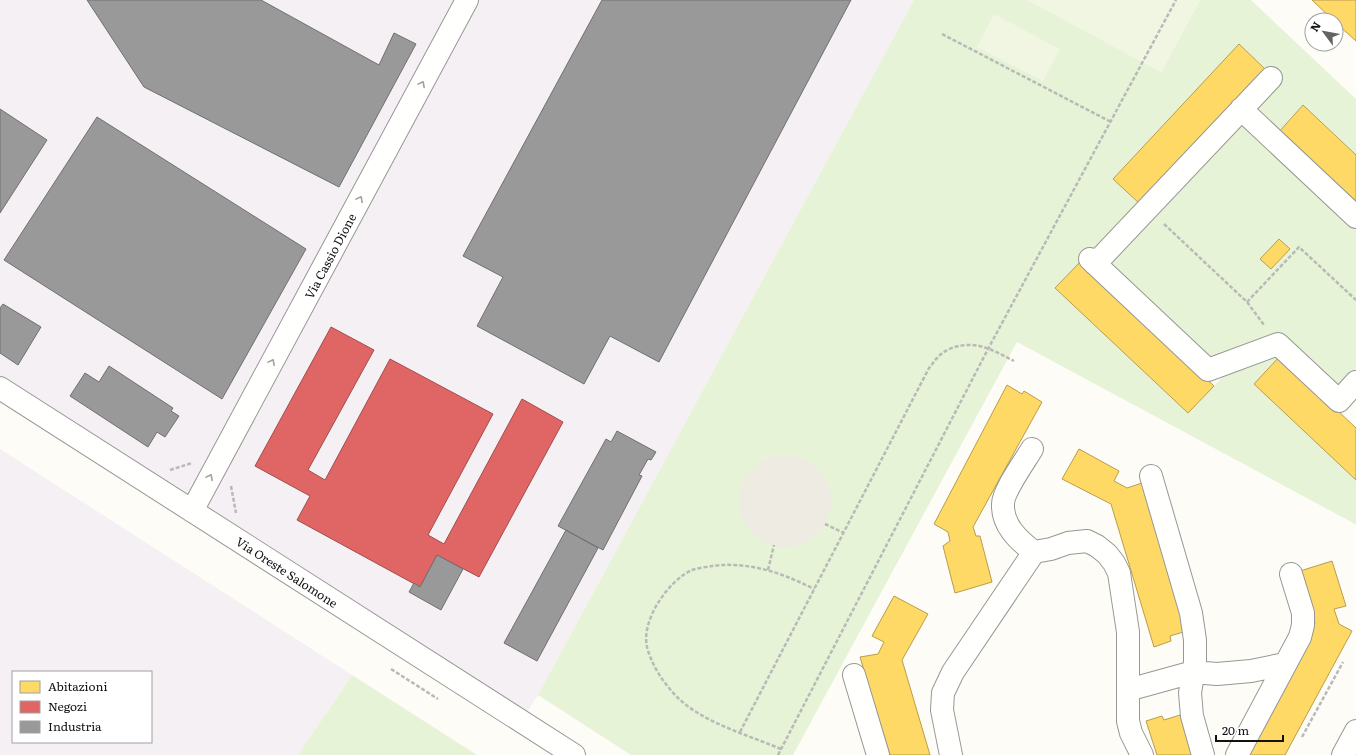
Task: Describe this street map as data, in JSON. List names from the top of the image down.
{
  "streets": {
    "street": ["Via Cassio Dione", "Via Oreste Salomone"]
  },
  "crossings": [
    ["Via Cassio Dione", "Via Oreste Salomone"]
  ],
  "one_way": ["Via Cassio Dione"],
  "legend": ["Abitazioni", "Negozi", "Industria"],
  "scale_bar": "20 m",
  "north": "top left"
}
